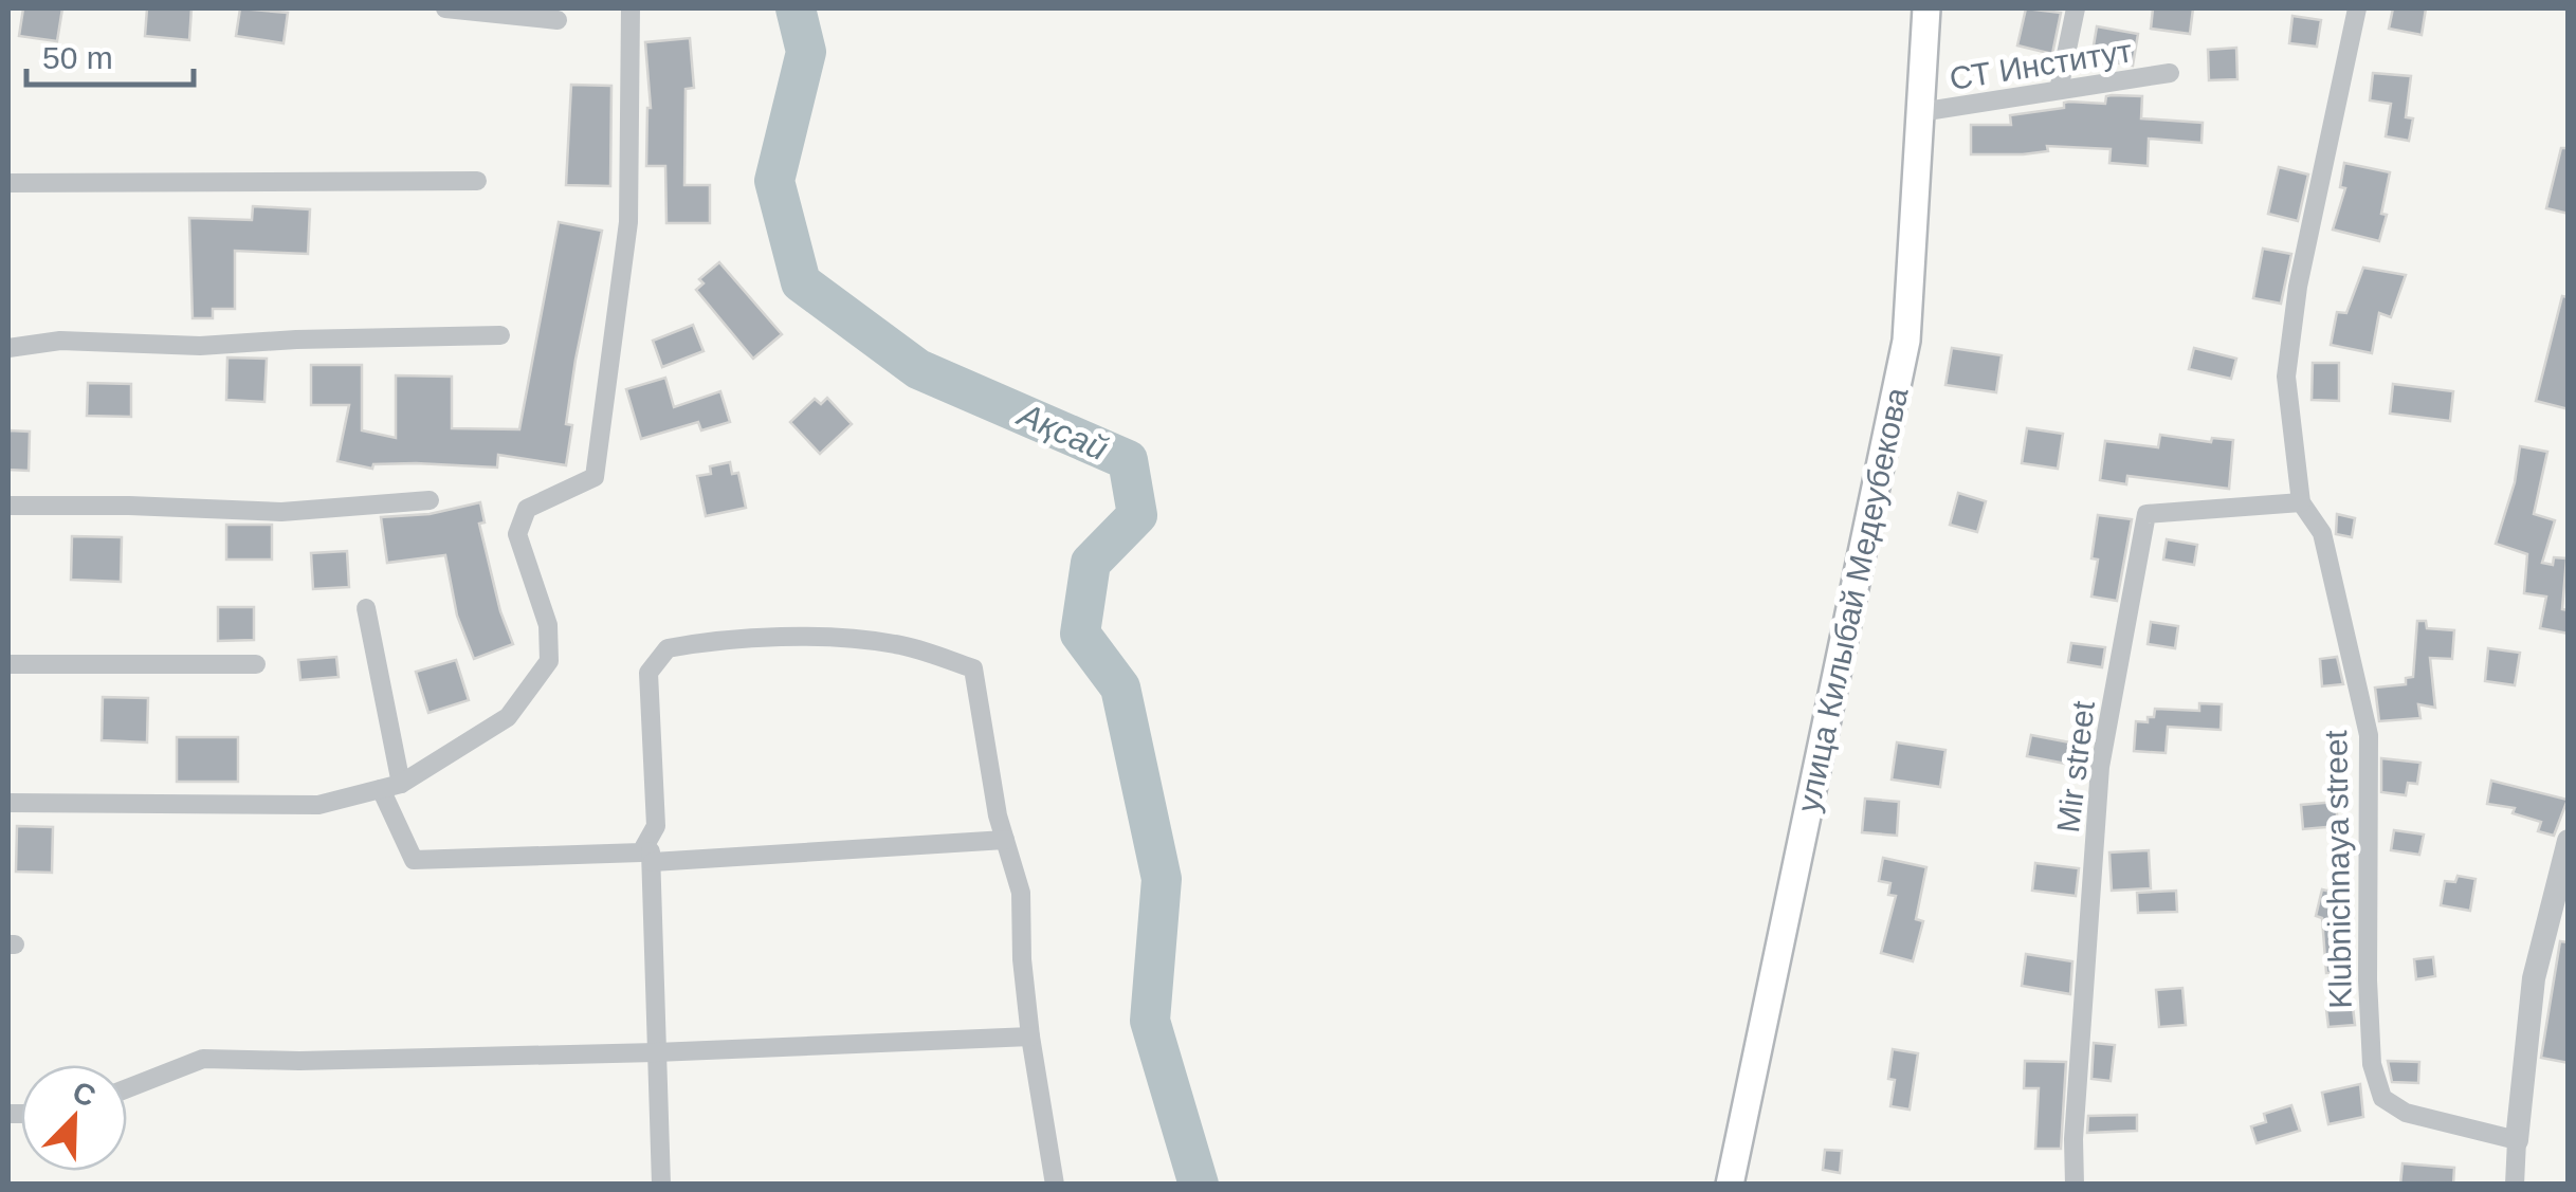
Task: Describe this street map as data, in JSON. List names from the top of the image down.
{
  "streets": {
    "main road": ["улица Килыбай Медеубекова"],
    "street": ["СТ Институт", "Mir street", "Klubnichnaya street"]
  },
  "crossings": [
    ["СТ Институт", "улица Килыбай Медеубекова"],
    ["Mir street", "Klubnichnaya street"]
  ],
  "water": ["Ақсай"],
  "scale_bar": "50 m",
  "north": "top right"
}
